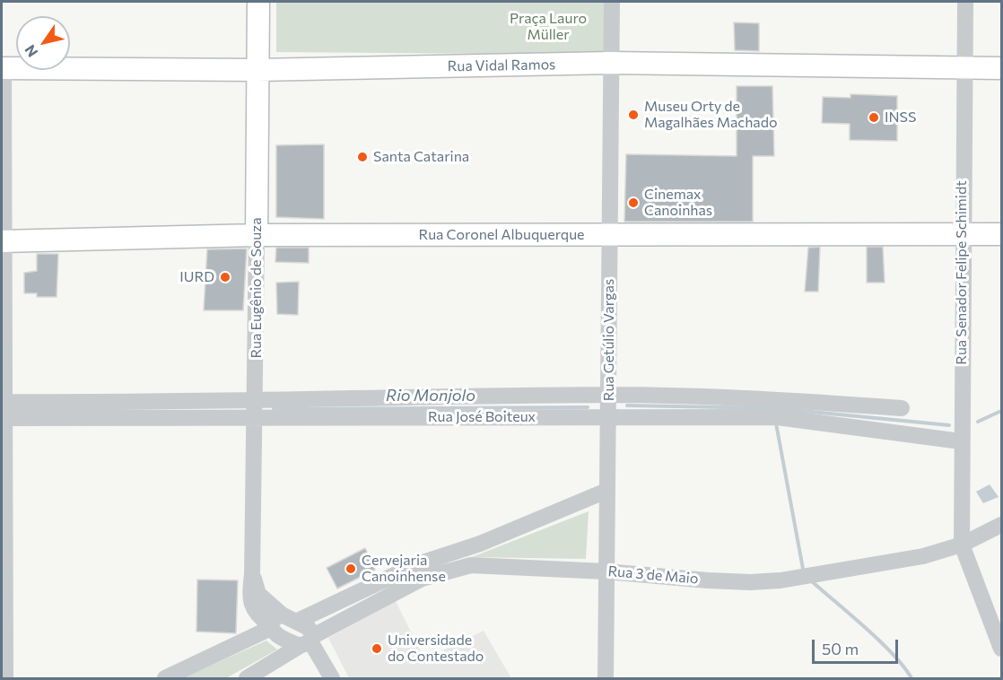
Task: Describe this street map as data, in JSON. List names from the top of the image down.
{
  "streets": {
    "main road": ["Rua Vidal Ramos", "Rua Coronel Albuquerque", "Rua Eugênio de Souza"],
    "street": [
      "Rua Senador Felipe Schimidt",
      "Rua Getúlio Vargas",
      "Rua José Boiteux",
      "Rua 3 de Maio"
    ]
  },
  "crossings": [
    ["Rua Vidal Ramos", "Rua Senador Felipe Schimidt"],
    ["Rua Vidal Ramos", "Rua Eugênio de Souza"],
    ["Rua Vidal Ramos", "Rua Getúlio Vargas"],
    ["Rua Coronel Albuquerque", "Rua Senador Felipe Schimidt"],
    ["Rua Coronel Albuquerque", "Rua Eugênio de Souza"],
    ["Rua Coronel Albuquerque", "Rua Getúlio Vargas"],
    ["Rua Senador Felipe Schimidt", "Rua José Boiteux"],
    ["Rua Senador Felipe Schimidt", "Rua 3 de Maio"],
    ["Rua Eugênio de Souza", "Rua José Boiteux"],
    ["Rua Getúlio Vargas", "Rua José Boiteux"],
    ["Rua Getúlio Vargas", "Rua 3 de Maio"]
  ],
  "water": ["Rio Monjolo"],
  "parks": ["Praça Lauro Müller"],
  "places": [
    "Museu Orty de Magalhães Machado",
    "INSS",
    "Santa Catarina",
    "Cinemax Canoinhas",
    "IURD",
    "Cervejaria Canoinhense",
    "Universidade do Contestado"
  ],
  "scale_bar": "50 m",
  "north": "bottom left"
}
